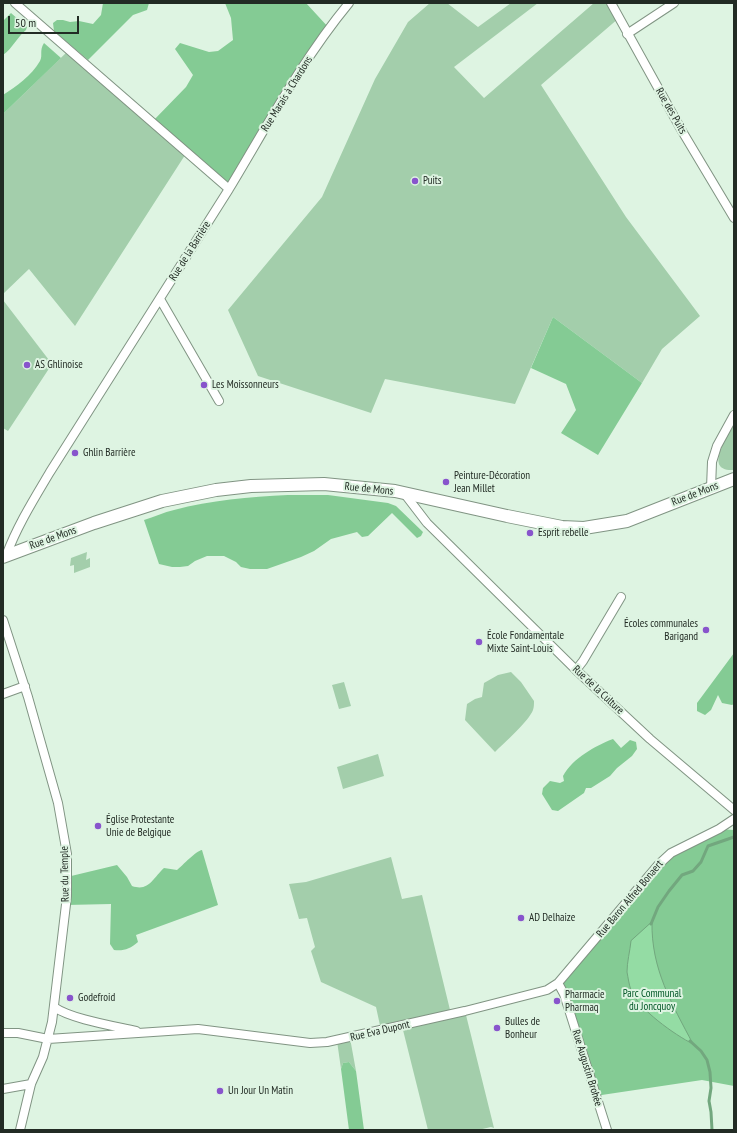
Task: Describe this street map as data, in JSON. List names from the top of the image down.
{
  "streets": {
    "main road": ["Rue de Mons"],
    "street": [
      "Rue Marais à Chardons",
      "Rue des Puits",
      "Rue de la Barrière",
      "Rue de la Culture",
      "Rue du Temple",
      "Rue Baron Alfred Bonaert",
      "Rue Eva Dupont",
      "Rue Augustin Brohée"
    ]
  },
  "crossings": [
    ["Rue Marais à Chardons", "Rue de la Barrière"],
    ["Rue de la Barrière", "Rue de Mons"],
    ["Rue de Mons", "Rue de la Culture"],
    ["Rue du Temple", "Rue Eva Dupont"],
    ["Rue Baron Alfred Bonaert", "Rue Eva Dupont"],
    ["Rue Baron Alfred Bonaert", "Rue Augustin Brohée"],
    ["Rue Eva Dupont", "Rue Augustin Brohée"]
  ],
  "parks": ["Parc Communal du Joncquoy"],
  "places": [
    "Puits",
    "AS Ghlinoise",
    "Les Moissonneurs",
    "Ghlin Barrière",
    "Peinture-Décoration Jean Millet",
    "Esprit rebelle",
    "Écoles communales Barigand",
    "École Fondamentale Mixte Saint-Louis",
    "Église Protestante Unie de Belgique",
    "AD Delhaize",
    "Godefroid",
    "Pharmacie Pharmaq",
    "Bulles de Bonheur",
    "Un Jour Un Matin"
  ],
  "scale_bar": "50 m"
}
